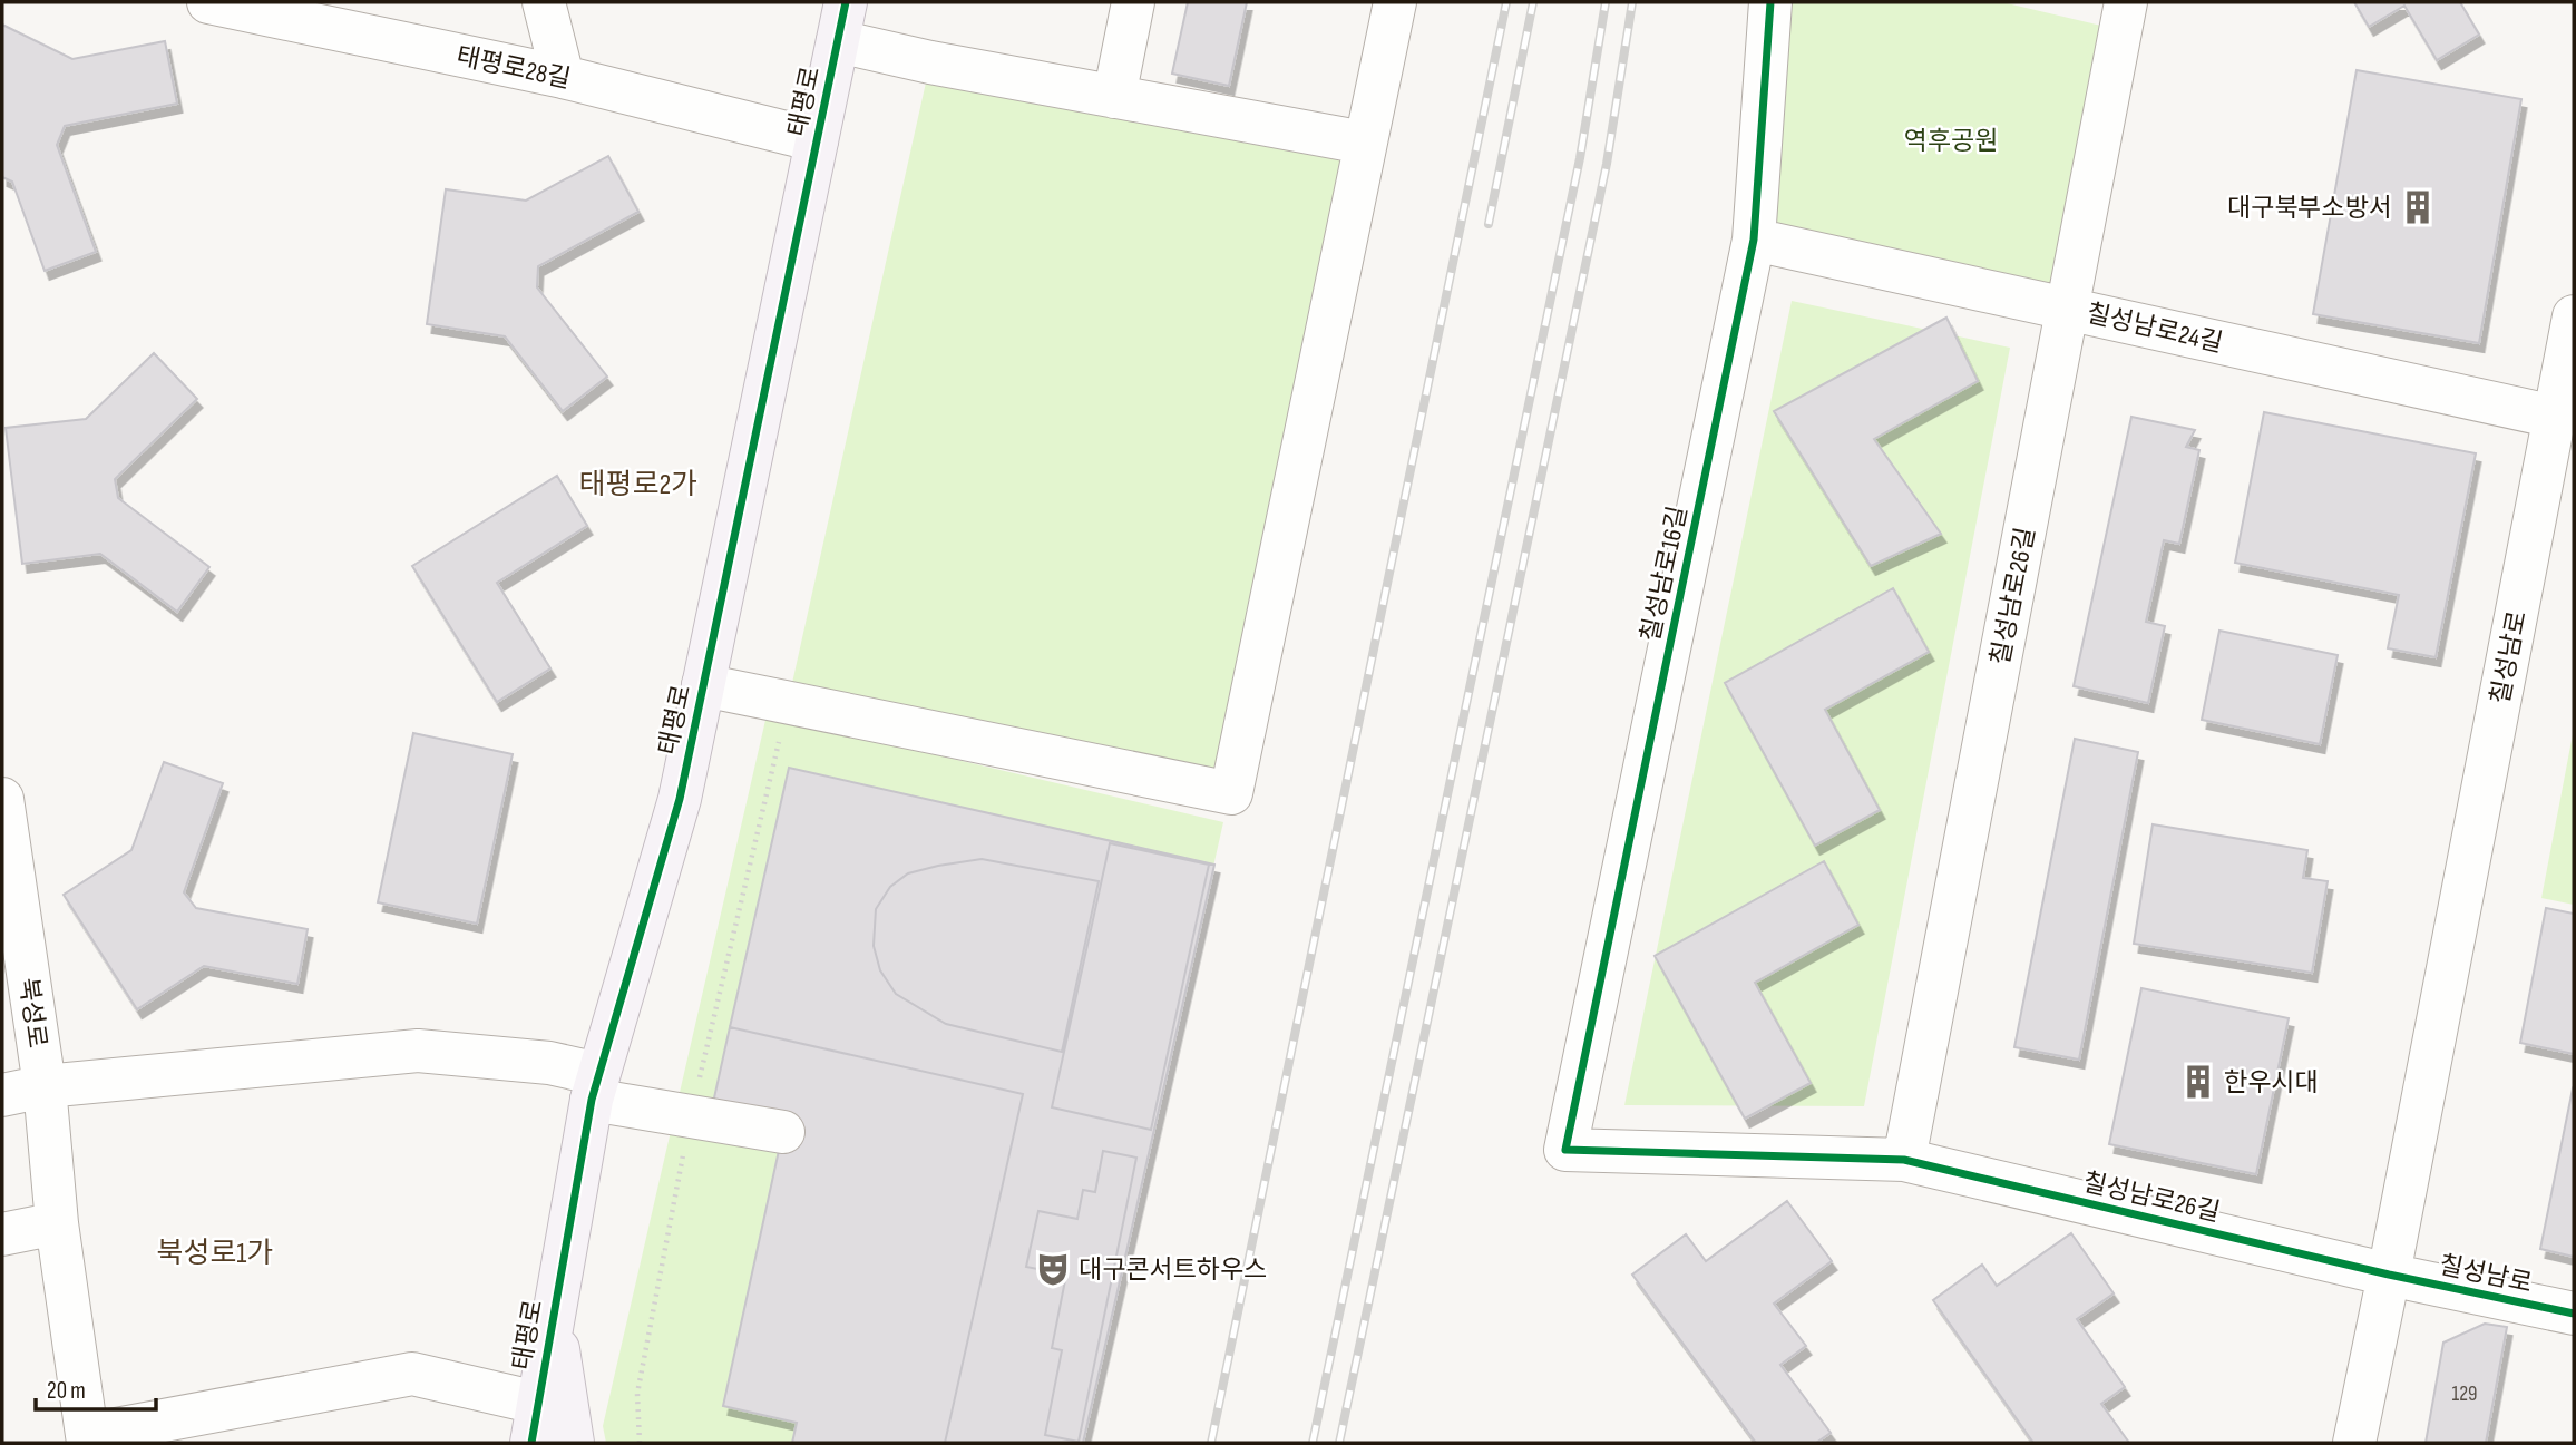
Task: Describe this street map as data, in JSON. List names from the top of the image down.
{
  "streets": {
    "main road": ["태평로"],
    "street": [
      "태평로28길",
      "칠성남로24길",
      "칠성남로16길",
      "칠성남로26길",
      "칠성남로",
      "북성로"
    ]
  },
  "crossings": [
    ["태평로28길", "태평로"],
    ["칠성남로24길", "칠성남로16길"],
    ["칠성남로24길", "칠성남로26길"],
    ["칠성남로24길", "칠성남로"],
    ["칠성남로16길", "칠성남로26길"],
    ["칠성남로26길", "칠성남로"]
  ],
  "districts": ["태평로2가", "북성로1가"],
  "parks": ["역후공원"],
  "places": {
    "building": ["대구북부소방서", "한우시대"],
    "theatre": ["대구콘서트하우스"]
  },
  "house_numbers": ["129"],
  "scale_bar": "20 m"
}
